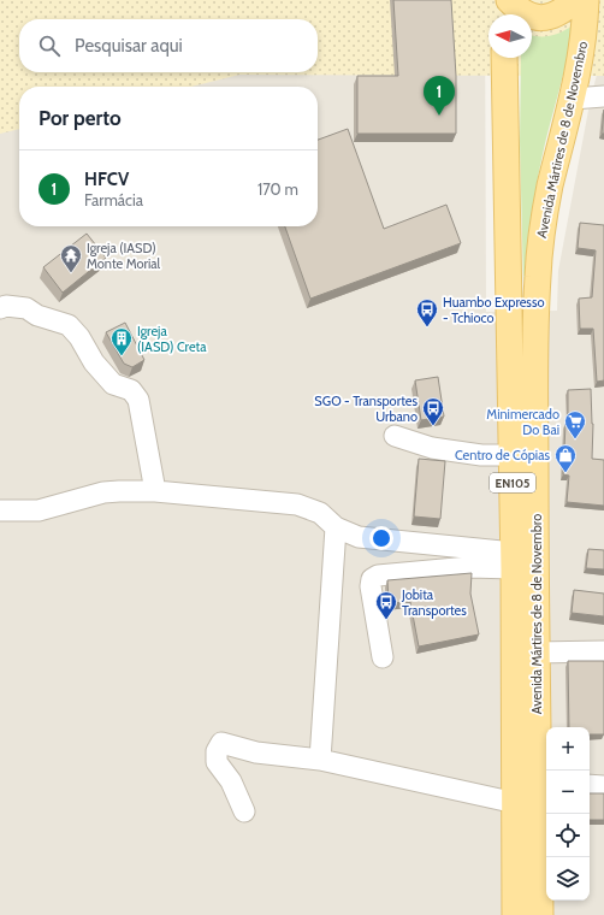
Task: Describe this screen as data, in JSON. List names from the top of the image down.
{
  "streets": {
    "main road": ["Avenida Mártires de 8 de Novembro", "EN105"]
  },
  "places": {
    "temple": ["Igreja (IASD) Monte Morial"],
    "bus stop": ["Huambo Expresso - Tchioco", "SGO - Transportes Urbano", "Jobita Transportes"],
    "building": ["Igreja (IASD) Creta"],
    "supermarket": ["Minimercado Do Bai"],
    "shop": ["Centro de Cópias"]
  },
  "north": "left",
  "page": {
    "search": "Pesquisar aqui",
    "pins": "1",
    "heading": "Por perto",
    "list": [
      {
        "mark": "1",
        "name": "HFCV",
        "note": "Farmácia",
        "value": "170 m"
      }
    ],
    "map_buttons": ["+", "−"]
  }
}
